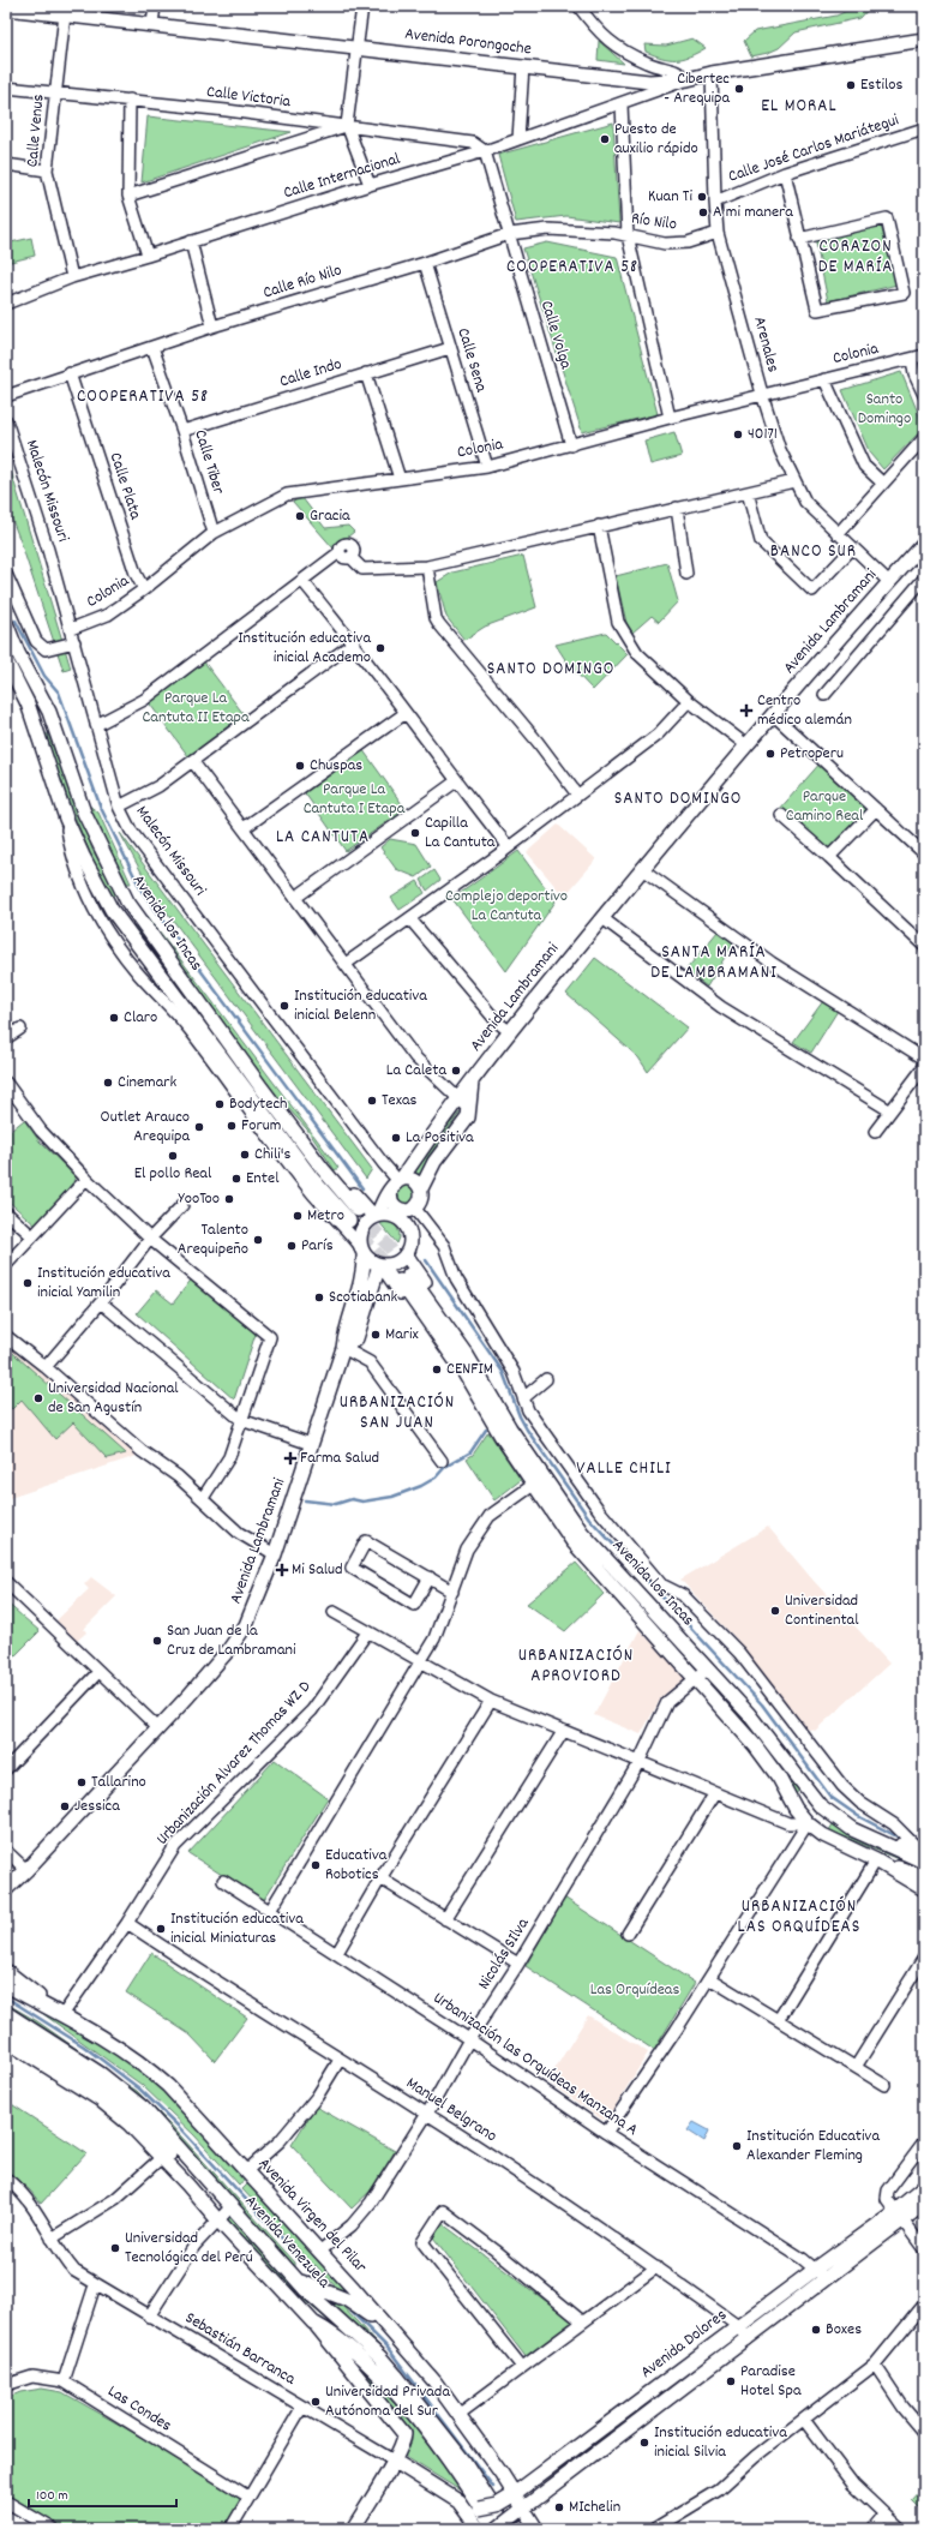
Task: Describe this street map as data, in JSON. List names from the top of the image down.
{
  "streets": {
    "main road": [
      "Avenida Porongoche",
      "Avenida Lambramani",
      "Avenida los Incas",
      "Avenida Virgen del Pilar",
      "Avenida Venezuela",
      "Avenida Dolores",
      "Sebastián Barranca"
    ],
    "street": [
      "Calle Victoria",
      "Calle Venus",
      "Calle José Carlos Mariátegui",
      "Calle Internacional",
      "Río Nilo",
      "Calle Río Nilo",
      "Calle Volga",
      "Arenales",
      "Colonia",
      "Calle Sena",
      "Calle Indo",
      "Calle Tiber",
      "Calle Plata",
      "Malecón Missouri",
      "Urbanización Alvarez Thomas WZ D",
      "Nicolás SIlva",
      "Urbanización las Orquídeas Manzana A",
      "Manuel Belgrano",
      "Las Condes"
    ]
  },
  "crossings": [
    ["Avenida Porongoche", "Calle Venus"],
    ["Avenida Porongoche", "Calle Internacional"],
    ["Avenida Porongoche", "Arenales"],
    ["Calle Victoria", "Calle Venus"],
    ["Calle Victoria", "Calle Internacional"],
    ["Calle Victoria", "Calle Volga"],
    ["Calle Venus", "Calle Internacional"],
    ["Calle José Carlos Mariátegui", "Arenales"],
    ["Calle Internacional", "Calle Volga"],
    ["Río Nilo", "Calle Río Nilo"],
    ["Río Nilo", "Arenales"],
    ["Calle Río Nilo", "Calle Volga"],
    ["Calle Río Nilo", "Calle Sena"],
    ["Calle Río Nilo", "Calle Tiber"],
    ["Calle Río Nilo", "Calle Plata"],
    ["Calle Volga", "Colonia"],
    ["Arenales", "Colonia"],
    ["Arenales", "Avenida Lambramani"],
    ["Colonia", "Calle Sena"],
    ["Colonia", "Calle Tiber"],
    ["Colonia", "Calle Plata"],
    ["Colonia", "Malecón Missouri"],
    ["Calle Sena", "Calle Indo"],
    ["Calle Indo", "Calle Tiber"],
    ["Malecón Missouri", "Avenida Lambramani"],
    ["Avenida Lambramani", "Avenida los Incas"],
    ["Avenida los Incas", "Nicolás SIlva"],
    ["Urbanización Alvarez Thomas WZ D", "Manuel Belgrano"],
    ["Urbanización Alvarez Thomas WZ D", "Avenida Virgen del Pilar"],
    ["Nicolás SIlva", "Urbanización las Orquídeas Manzana A"],
    ["Nicolás SIlva", "Manuel Belgrano"],
    ["Nicolás SIlva", "Avenida Virgen del Pilar"],
    ["Urbanización las Orquídeas Manzana A", "Avenida Dolores"],
    ["Manuel Belgrano", "Avenida Dolores"],
    ["Avenida Virgen del Pilar", "Avenida Dolores"],
    ["Avenida Venezuela", "Avenida Dolores"],
    ["Avenida Dolores", "Sebastián Barranca"]
  ],
  "districts": [
    "EL MORAL",
    "CORAZON DE MARÍA",
    "COOPERATIVA 58",
    "COOPERATIVA 58",
    "BANCO SUR",
    "SANTO DOMINGO",
    "SANTO DOMINGO",
    "LA CANTUTA",
    "SANTA MARÍA DE LAMBRAMANI",
    "URBANIZACIÓN SAN JUAN",
    "VALLE CHILI",
    "URBANIZACIÓN APROVIORD",
    "URBANIZACIÓN LAS ORQUÍDEAS"
  ],
  "parks": [
    "Santo Domingo",
    "Parque La Cantuta II Etapa",
    "Parque La Cantuta I Etapa",
    "Parque Camino Real",
    "Complejo deportivo La Cantuta",
    "Las Orquídeas"
  ],
  "places": {
    "other": [
      "Estilos",
      "Cibertec - Arequipa",
      "Puesto de auxilio rápido",
      "Kuan Ti",
      "A mi manera",
      "40171",
      "Gracia",
      "Institución educativa inicial Academo",
      "Petroperu",
      "Chuspas",
      "Capilla La Cantuta",
      "Institución educativa inicial Belenn",
      "Claro",
      "La Caleta",
      "Cinemark",
      "Texas",
      "Bodytech",
      "Forum",
      "Outlet Arauco Arequipa",
      "La Positiva",
      "Chili's",
      "El pollo Real",
      "Entel",
      "YooToo",
      "Metro",
      "Talento Arequipeño",
      "París",
      "Institución educativa inicial Yamilin",
      "Scotiabank",
      "Marix",
      "CENFIM",
      "Universidad Nacional de San Agustín",
      "Universidad Continental",
      "San Juan de la Cruz de Lambramani",
      "Tallarino",
      "Jessica",
      "Educativa Robotics",
      "Institución educativa inicial Miniaturas",
      "Institución Educativa Alexander Fleming",
      "Universidad Tecnológica del Perú",
      "Boxes",
      "Paradise Hotel Spa",
      "Universidad Privada Autónoma del Sur",
      "Institución educativa inicial Silvia",
      "MIchelin"
    ],
    "health": ["Centro médico alemán", "Farma Salud", "Mi Salud"]
  },
  "scale_bar": "100 m"
}
